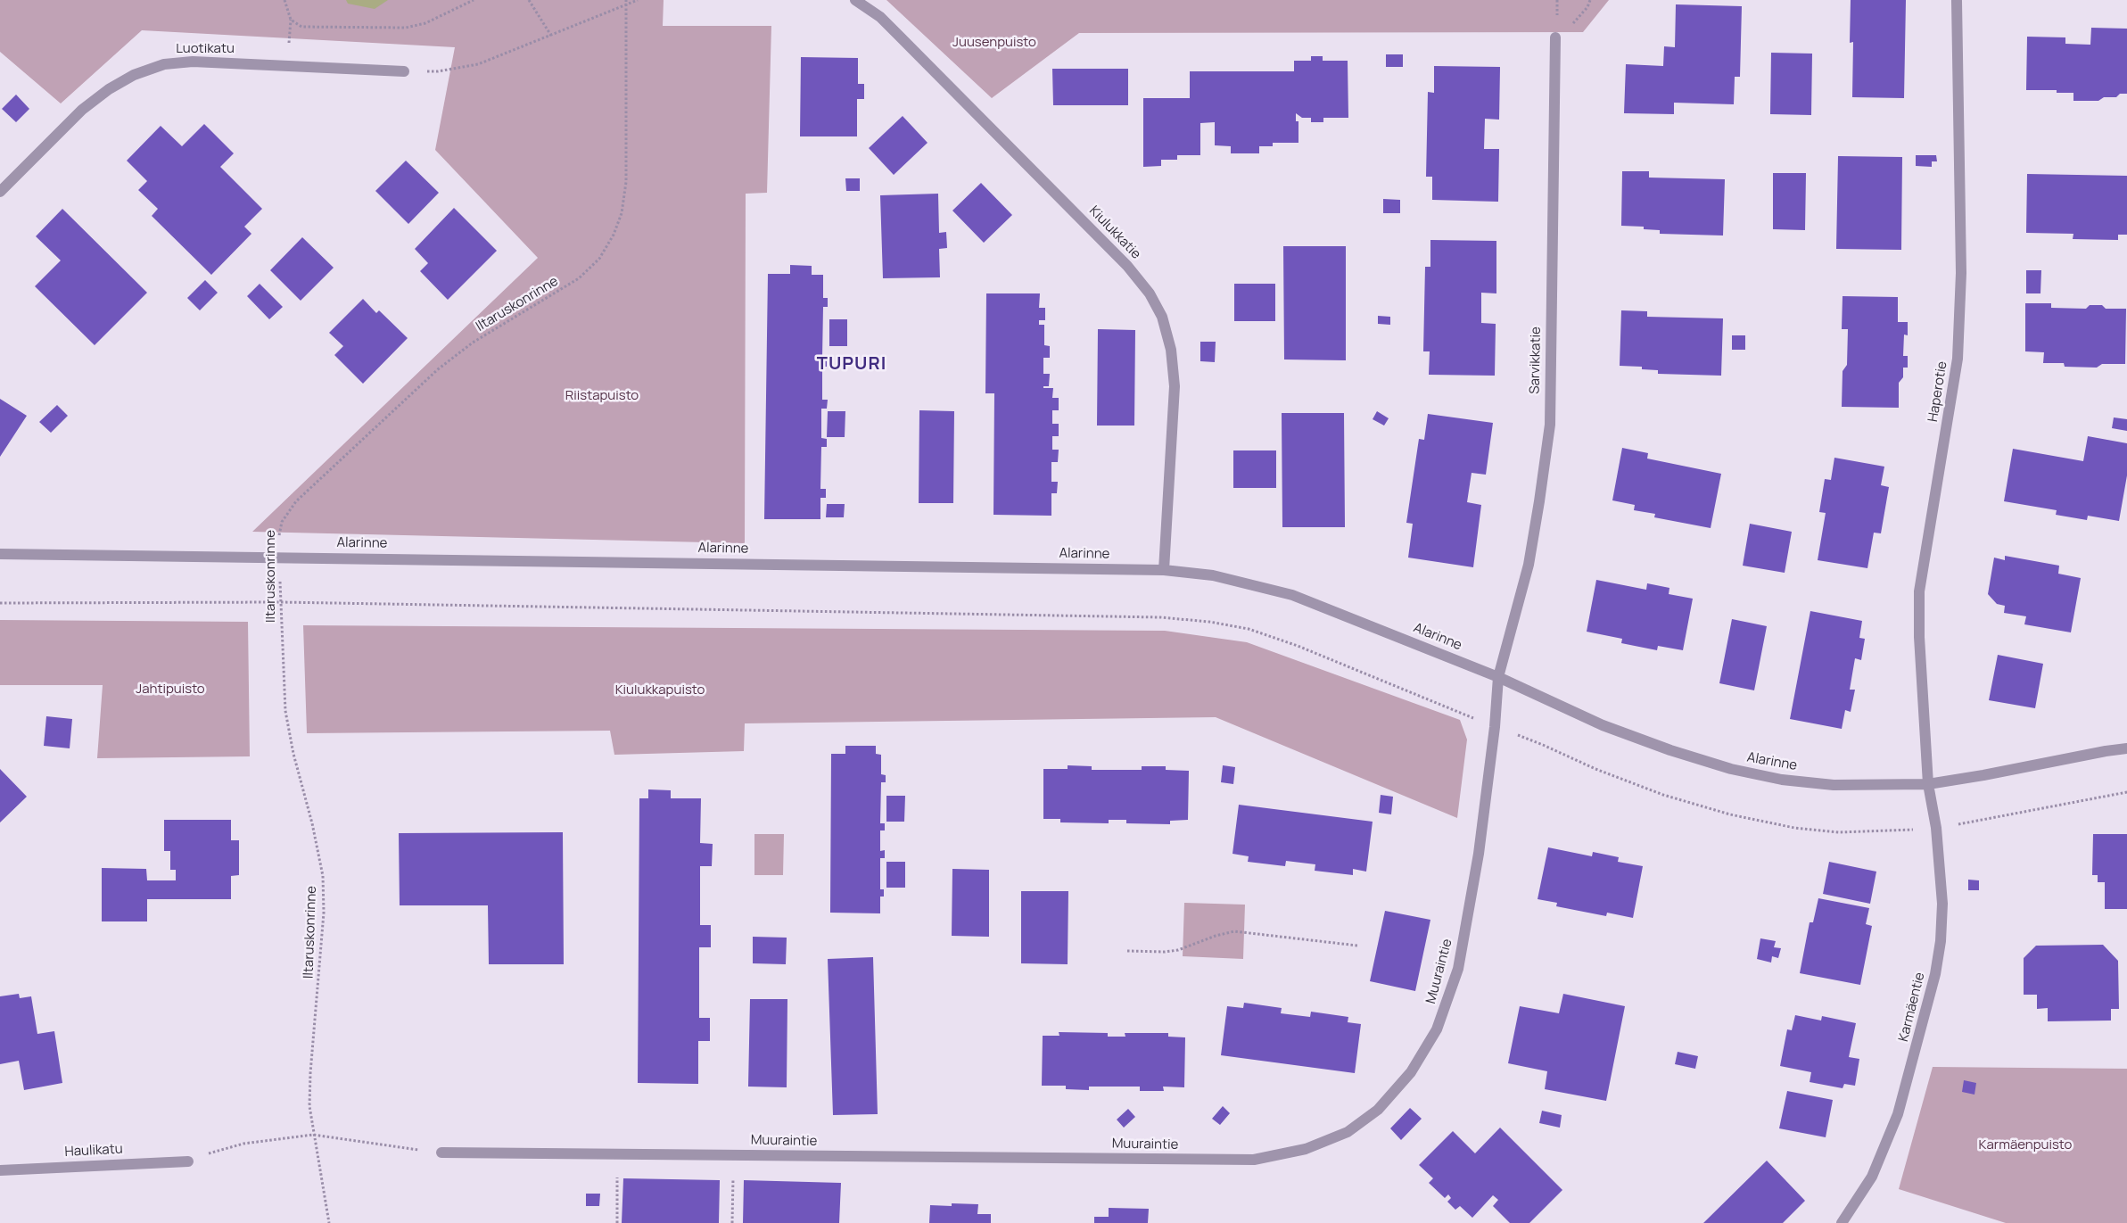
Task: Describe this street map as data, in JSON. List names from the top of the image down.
{
  "streets": {
    "street": [
      "Luotikatu",
      "Kiulukkatie",
      "Sarvikkatie",
      "Haperotie",
      "Alarinne",
      "Muuraintie",
      "Karmäentie",
      "Haulikatu"
    ],
    "path": ["Iltaruskonrinne"]
  },
  "crossings": [
    ["Kiulukkatie", "Alarinne"],
    ["Iltaruskonrinne", "Alarinne"],
    ["Sarvikkatie", "Alarinne"],
    ["Sarvikkatie", "Muuraintie"],
    ["Haperotie", "Alarinne"],
    ["Haperotie", "Karmäentie"],
    ["Alarinne", "Muuraintie"],
    ["Alarinne", "Karmäentie"]
  ],
  "districts": ["TUPURI"],
  "parks": [
    "Juusenpuisto",
    "Riistapuisto",
    "Jahtipuisto",
    "Kiulukkapuisto",
    "Karmäenpuisto"
  ]
}
